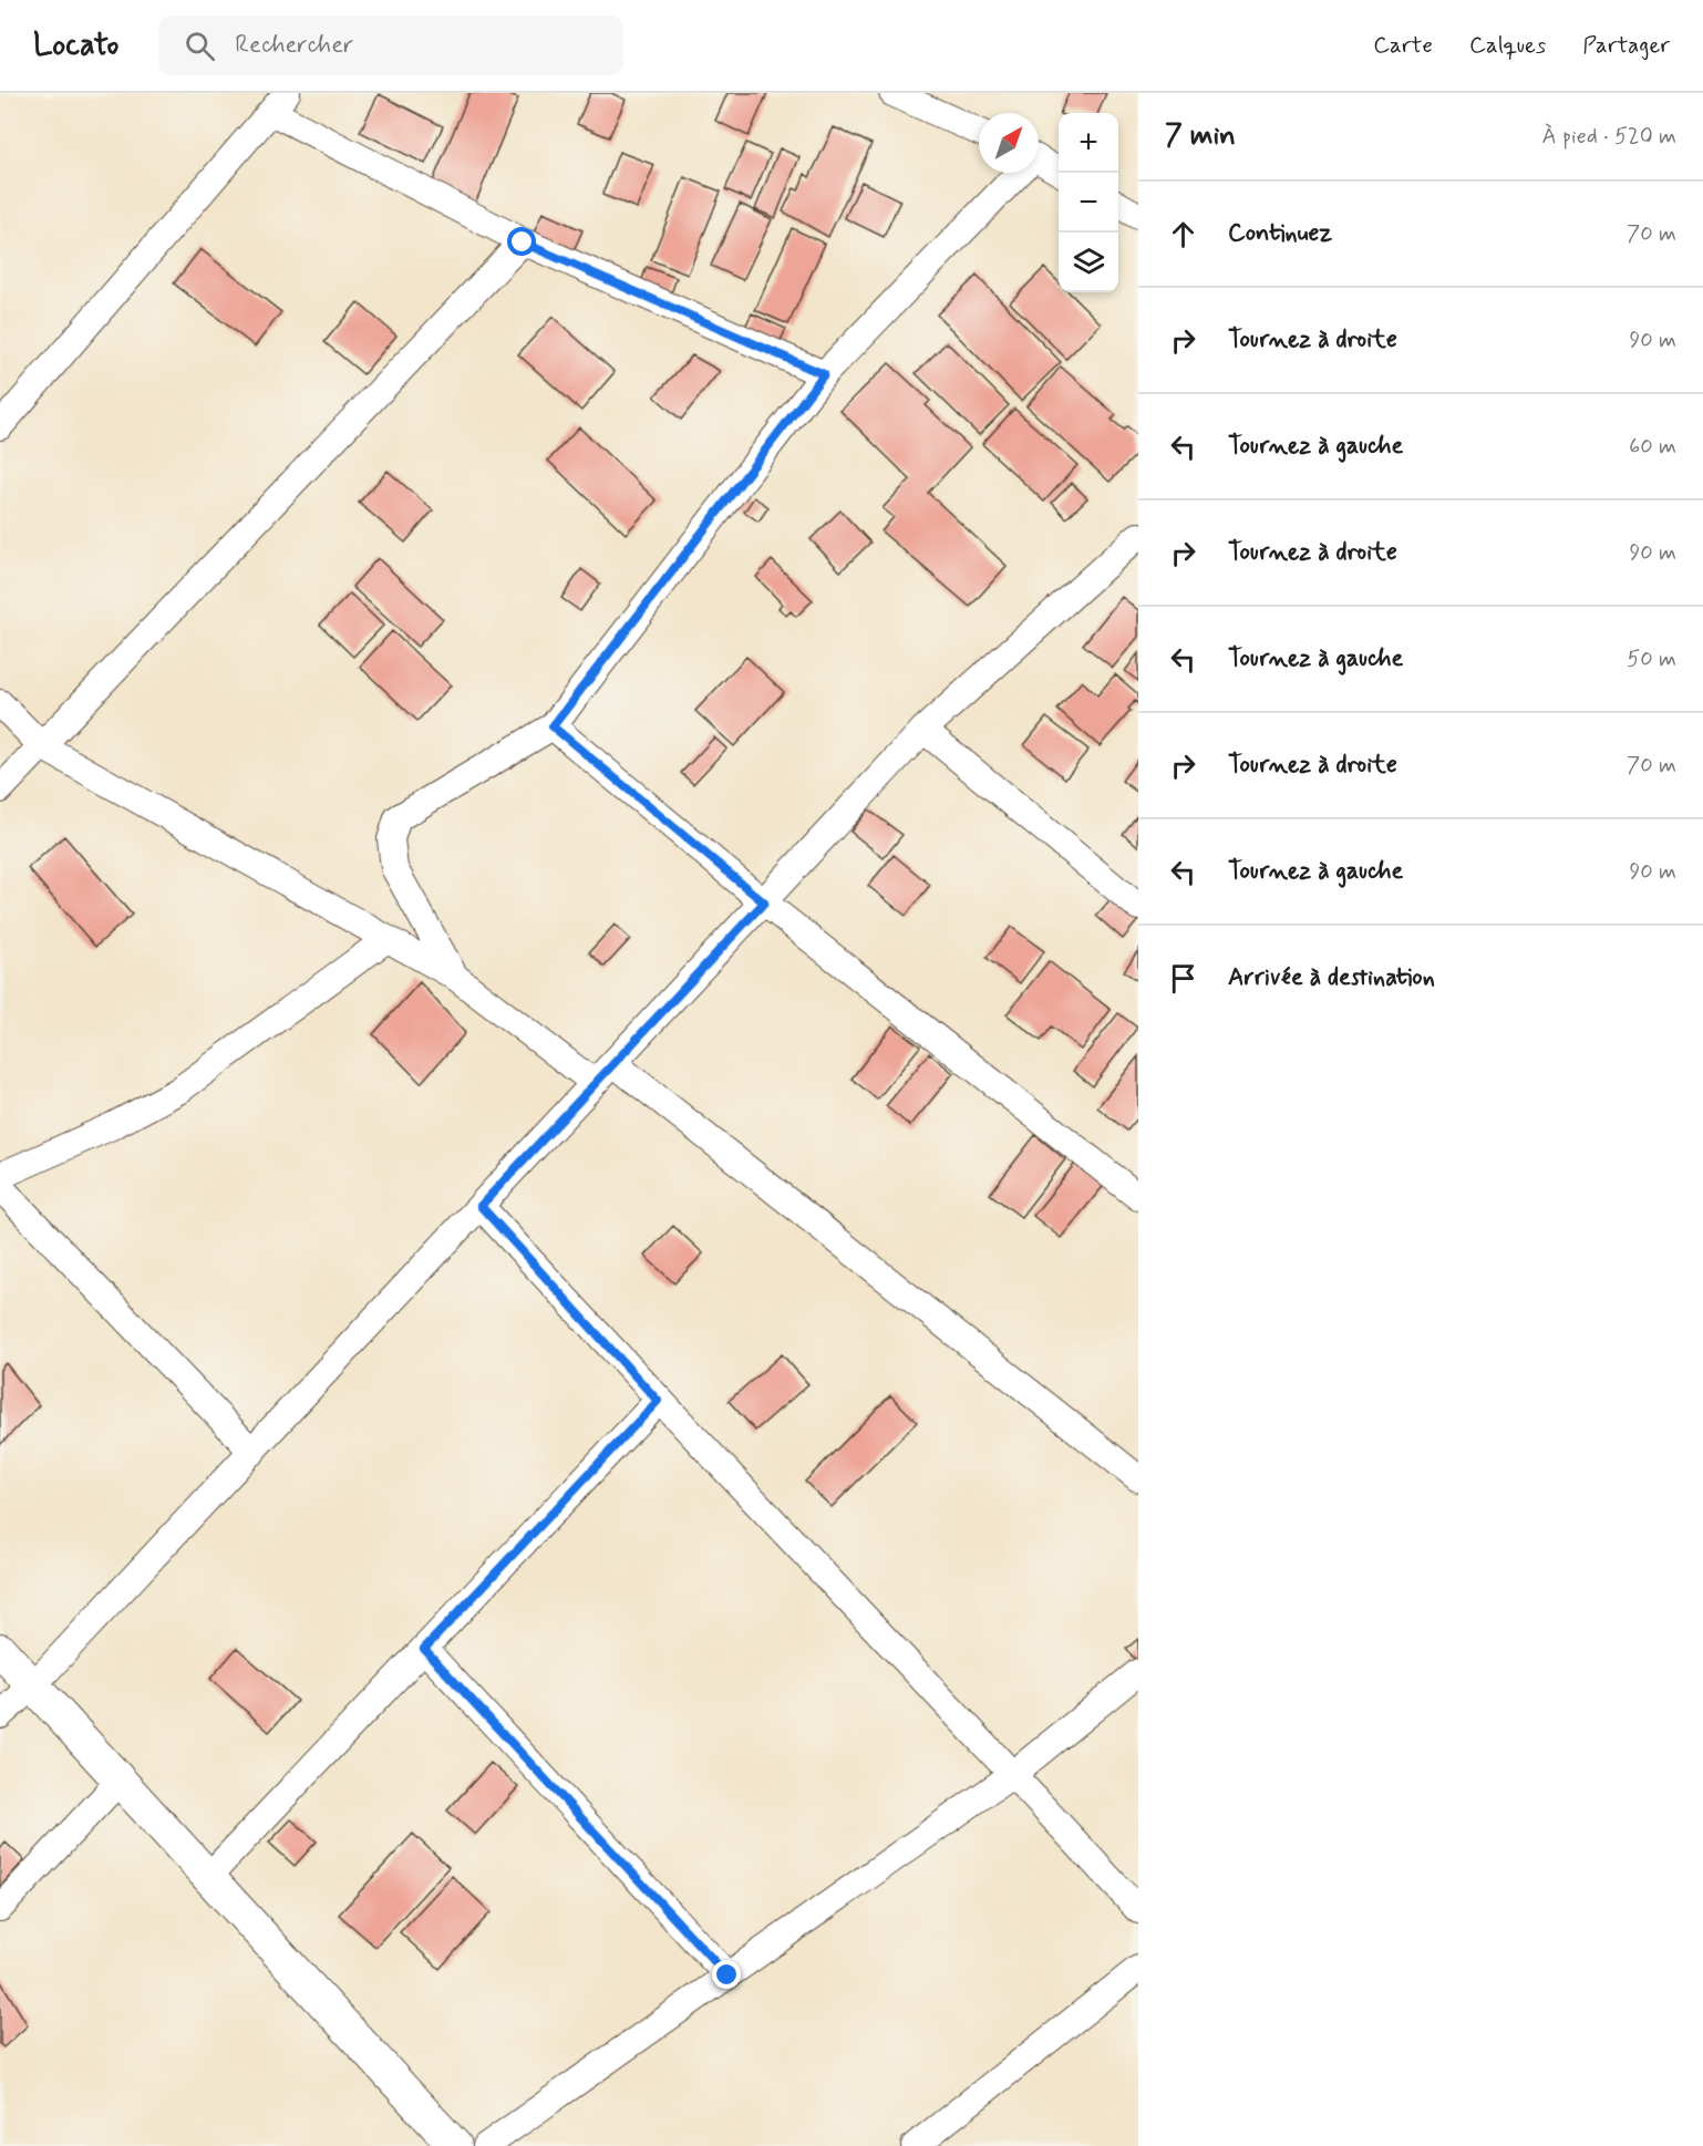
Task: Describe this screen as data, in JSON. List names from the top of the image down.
{
  "north": "top right",
  "page": {
    "header": "Locato",
    "search": "Rechercher",
    "nav": ["Carte", "Calques", "Partager"],
    "heading": ["7 min", "À pied · 520 m"],
    "map_buttons": ["+", "−"],
    "list": [
      ["Continuez", "70 m"],
      ["Tournez à droite", "90 m"],
      ["Tournez à gauche", "60 m"],
      ["Tournez à droite", "90 m"],
      ["Tournez à gauche", "50 m"],
      ["Tournez à droite", "70 m"],
      ["Tournez à gauche", "90 m"],
      "Arrivée à destination"
    ]
  }
}
